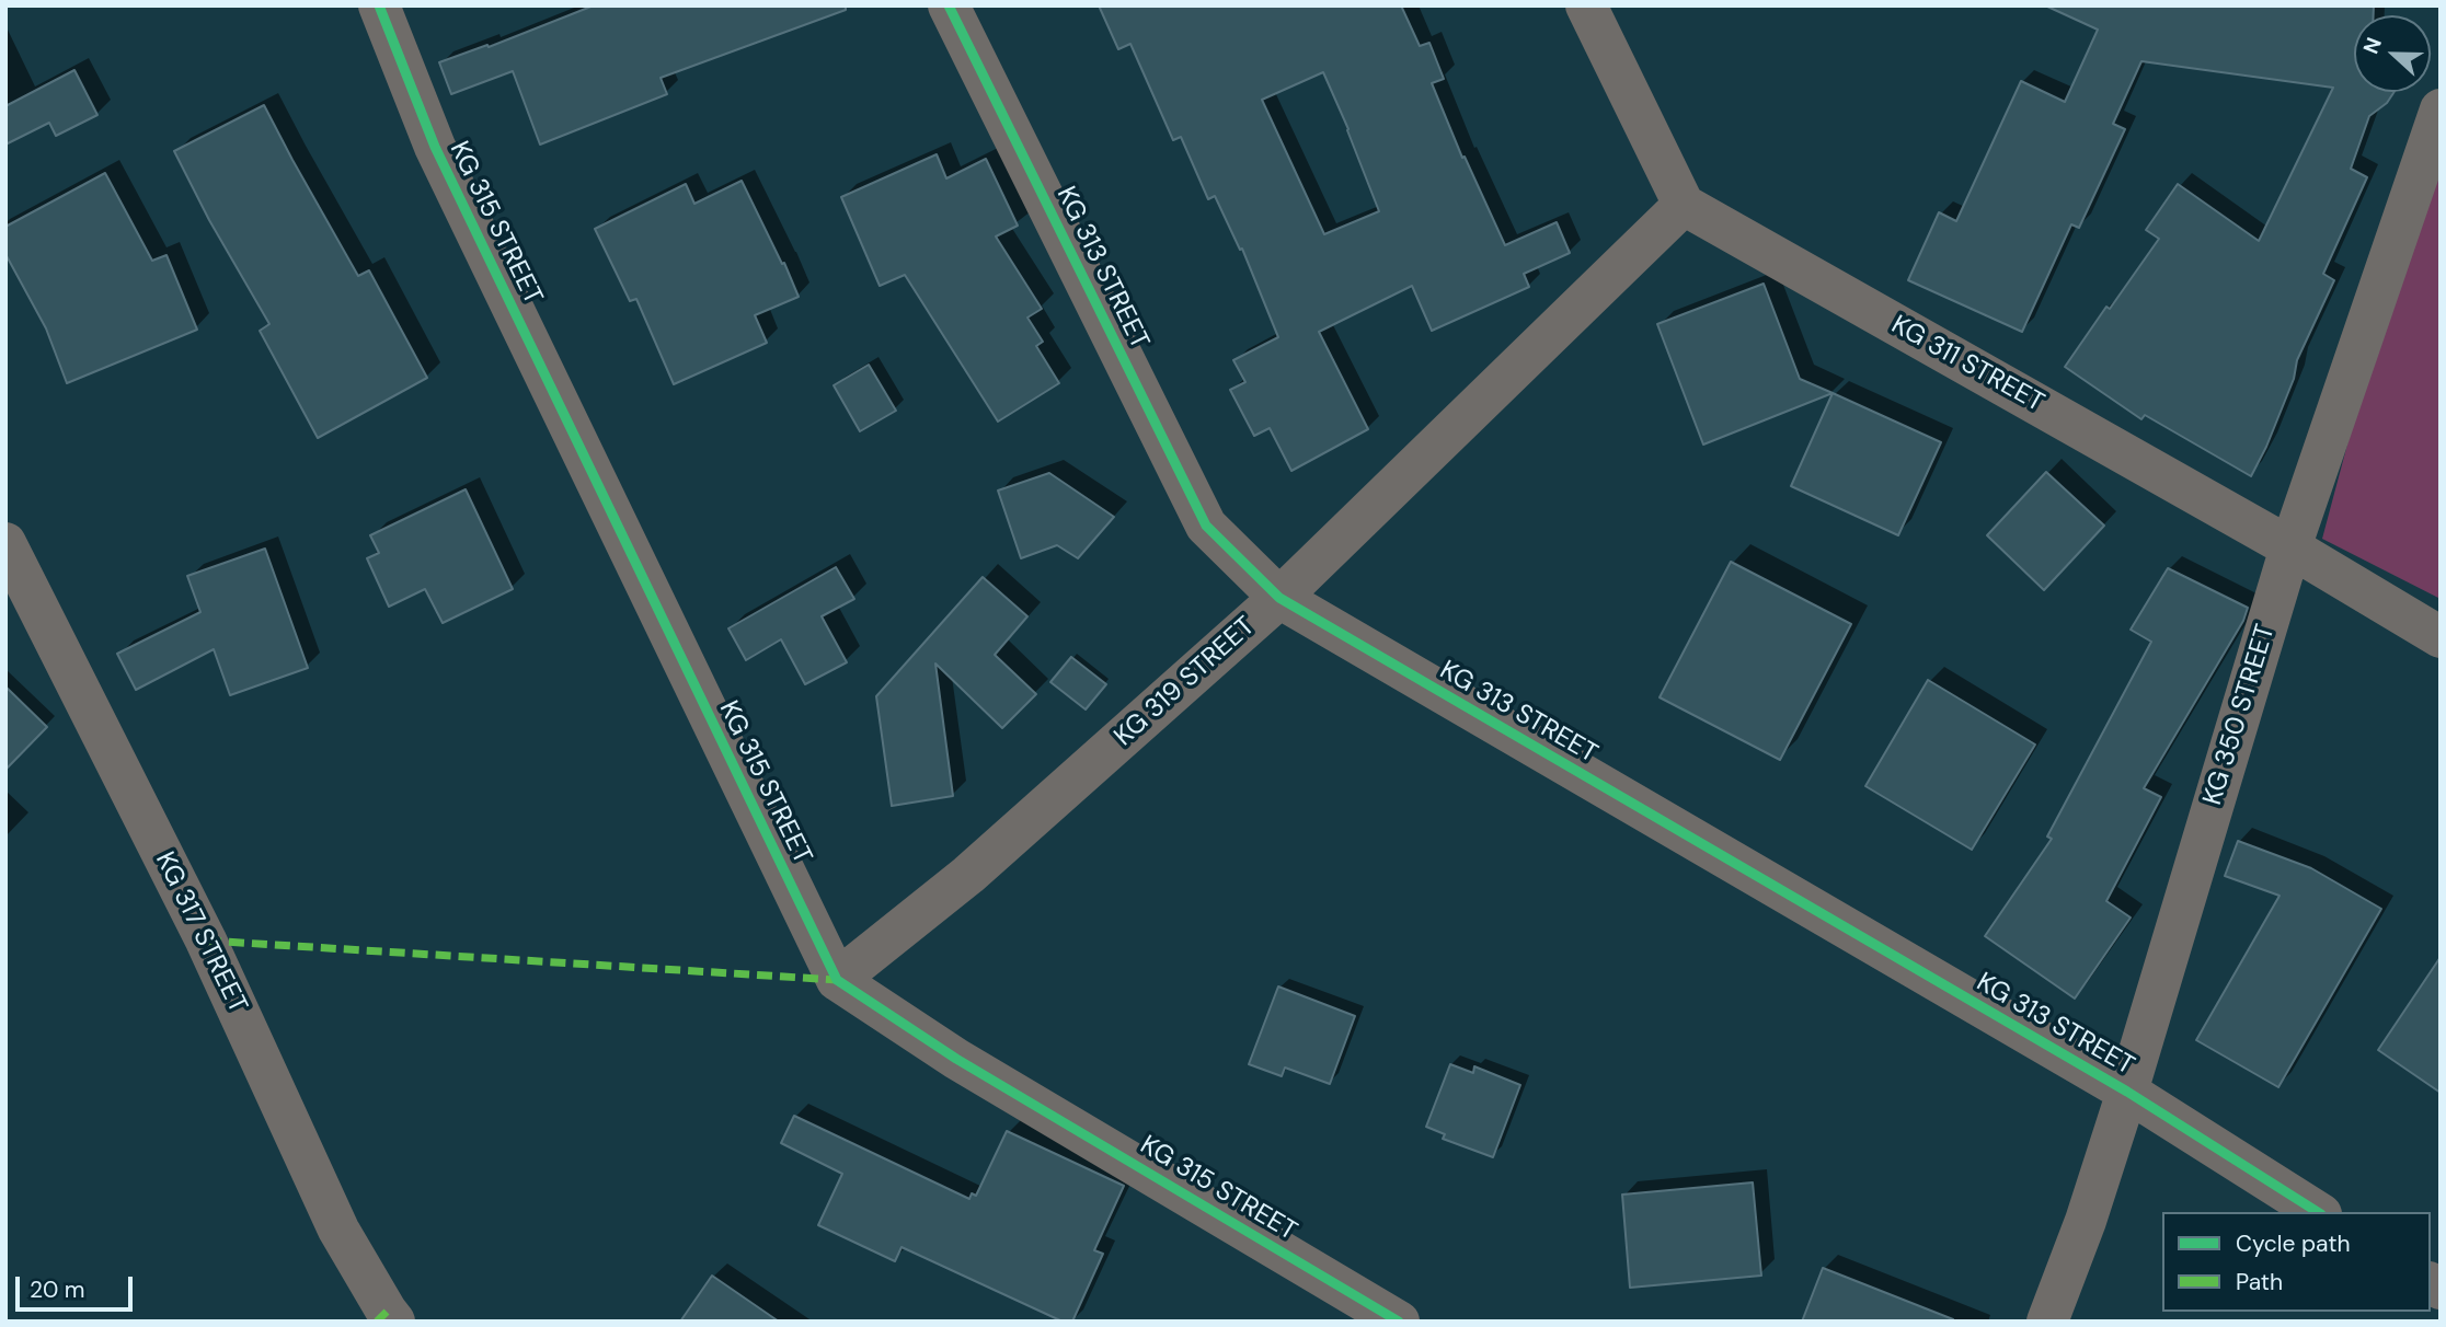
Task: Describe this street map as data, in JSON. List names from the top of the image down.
{
  "streets": {
    "street": [
      "KG 315 STREET",
      "KG 313 STREET",
      "KG 311 STREET",
      "KG 319 STREET",
      "KG 350 STREET",
      "KG 317 STREET"
    ]
  },
  "crossings": [
    ["KG 315 STREET", "KG 319 STREET"],
    ["KG 313 STREET", "KG 319 STREET"],
    ["KG 313 STREET", "KG 350 STREET"],
    ["KG 311 STREET", "KG 319 STREET"],
    ["KG 311 STREET", "KG 350 STREET"]
  ],
  "legend": ["Cycle path", "Path"],
  "scale_bar": "20 m",
  "north": "left"
}
